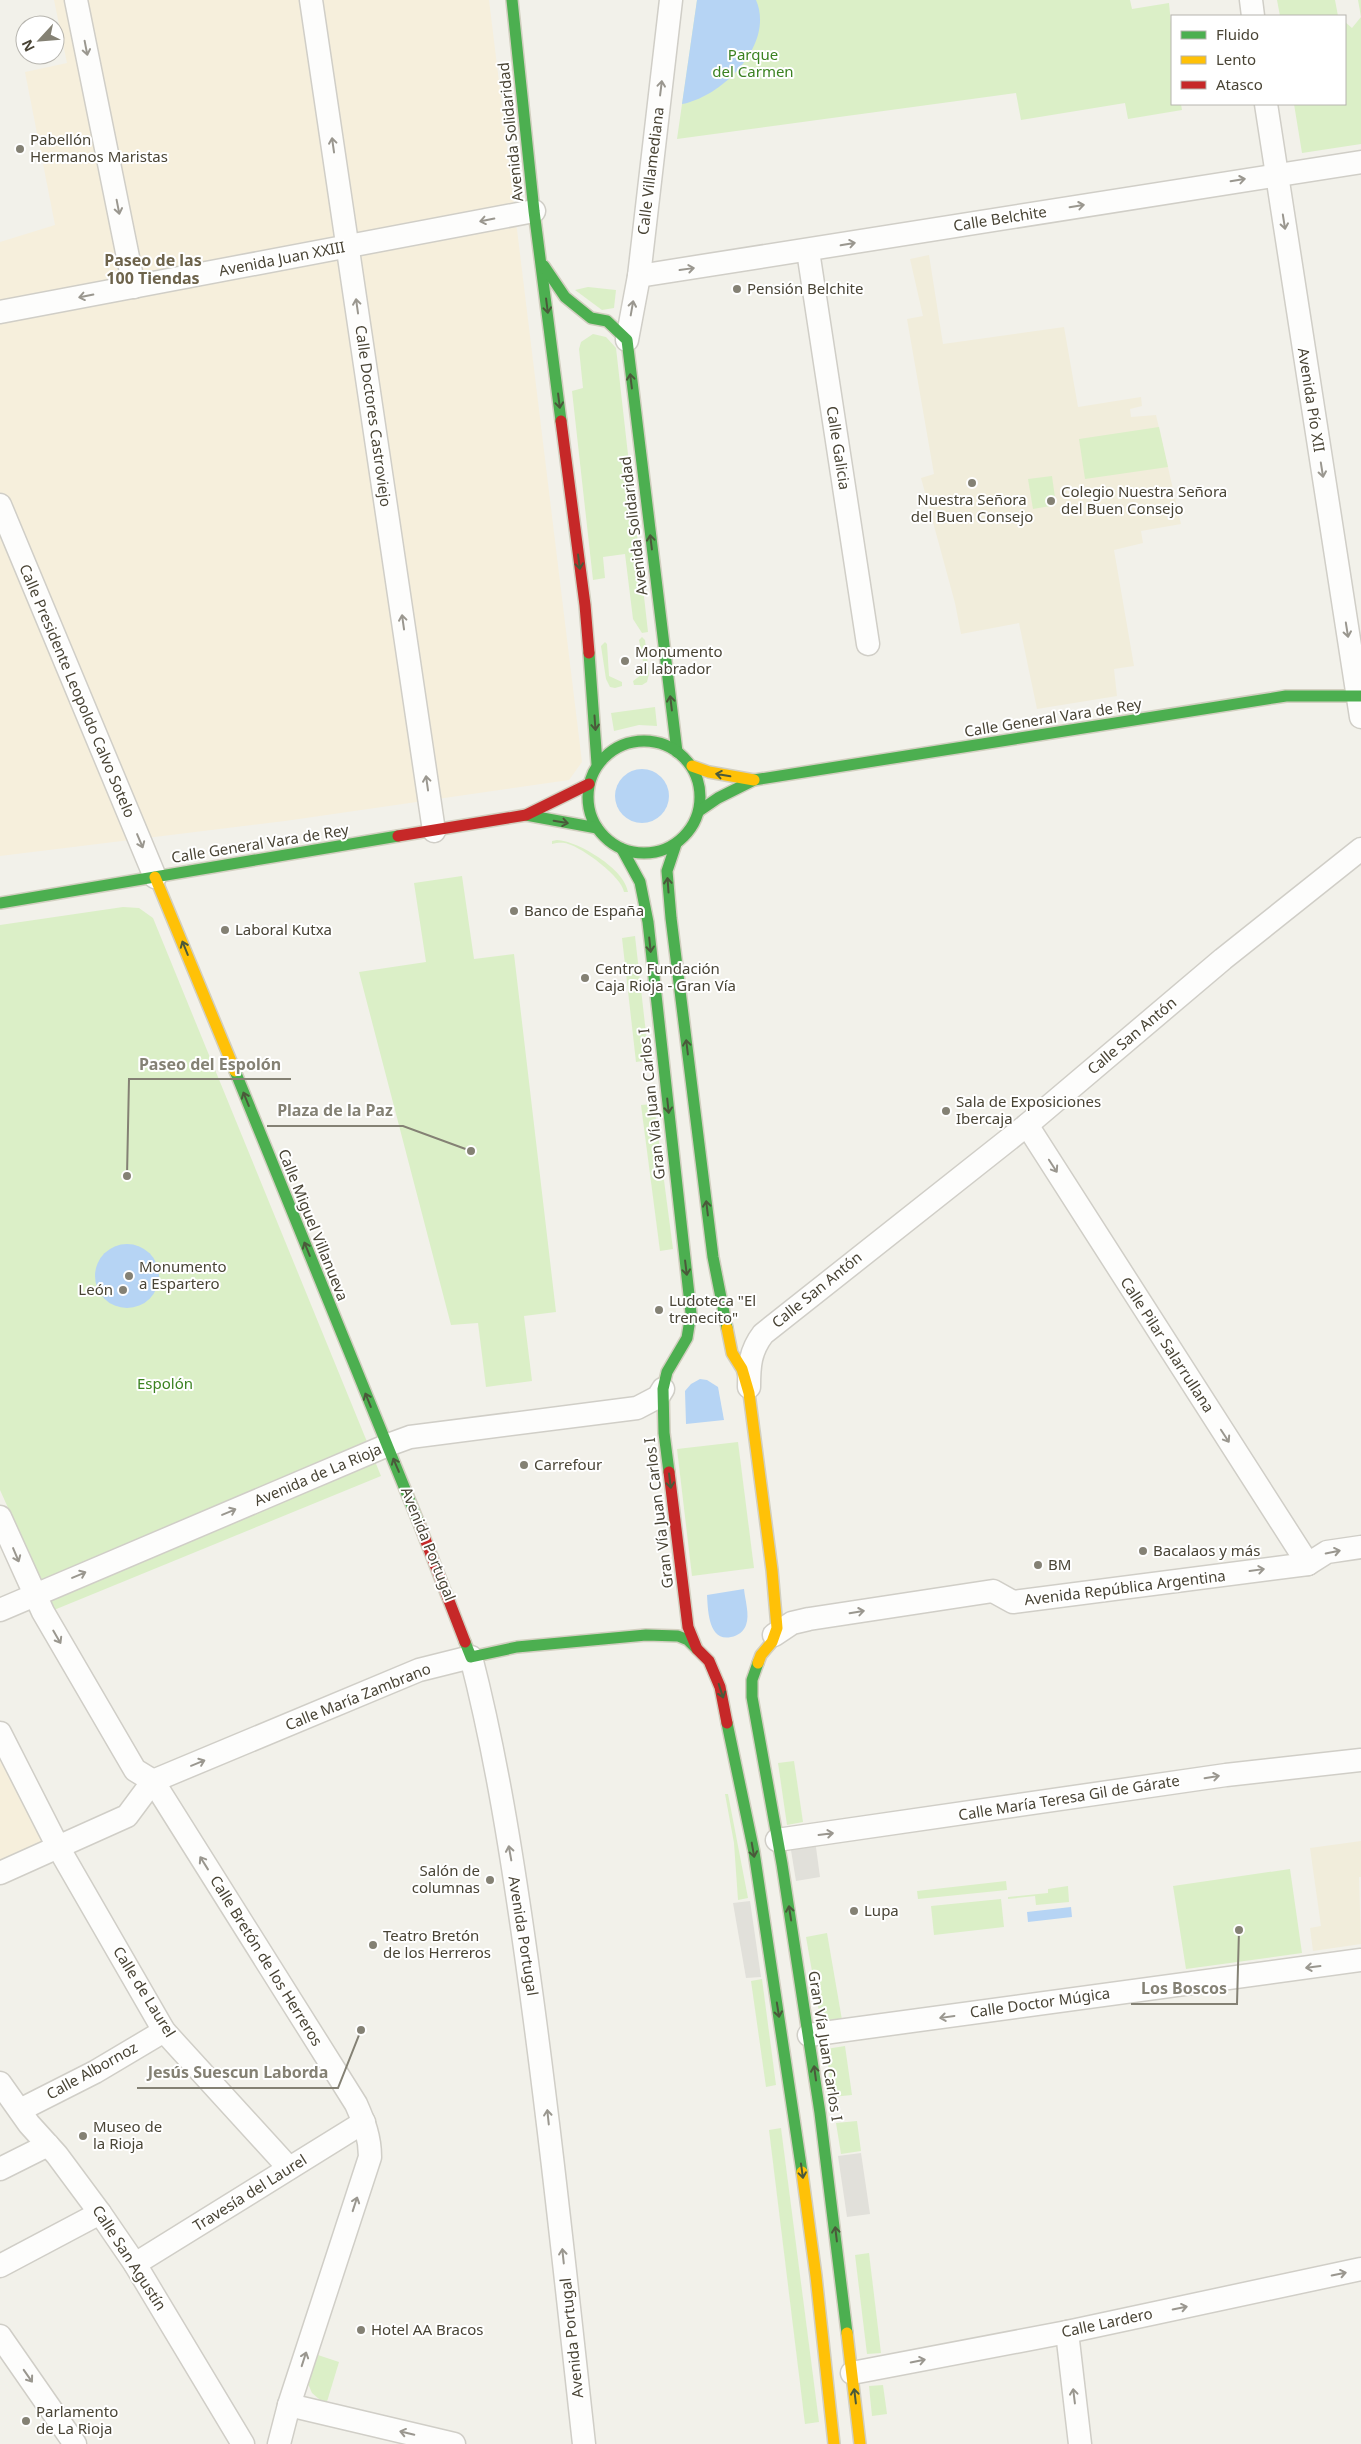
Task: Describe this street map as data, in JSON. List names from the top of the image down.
{
  "streets": {
    "main road": [
      "Avenida Solidaridad",
      "Calle General Vara de Rey",
      "Gran Vía Juan Carlos I",
      "Calle Miguel Villanueva",
      "Avenida Portugal",
      "Calle María Zambrano"
    ],
    "street": [
      "Calle Villamediana",
      "Calle Belchite",
      "Avenida Juan XXIII",
      "Avenida Pío XII",
      "Calle Doctores Castroviejo",
      "Calle Galicia",
      "Calle Presidente Leopoldo Calvo Sotelo",
      "Calle San Antón",
      "Calle Pilar Salarrullana",
      "Avenida de La Rioja",
      "Avenida República Argentina",
      "Calle María Teresa Gil de Gárate",
      "Calle Bretón de los Herreros",
      "Calle de Laurel",
      "Calle Doctor Múgica",
      "Calle Albornoz",
      "Travesía del Laurel",
      "Calle San Agustín",
      "Calle Lardero"
    ]
  },
  "crossings": [
    ["Avenida Solidaridad", "Calle Villamediana"],
    ["Avenida Solidaridad", "Avenida Juan XXIII"],
    ["Avenida Solidaridad", "Calle General Vara de Rey"],
    ["Avenida Solidaridad", "Gran Vía Juan Carlos I"],
    ["Calle Villamediana", "Calle Belchite"],
    ["Calle Belchite", "Avenida Pío XII"],
    ["Calle Belchite", "Calle Galicia"],
    ["Avenida Juan XXIII", "Calle Doctores Castroviejo"],
    ["Avenida Pío XII", "Calle General Vara de Rey"],
    ["Calle Doctores Castroviejo", "Calle General Vara de Rey"],
    ["Calle Presidente Leopoldo Calvo Sotelo", "Calle General Vara de Rey"],
    ["Calle Presidente Leopoldo Calvo Sotelo", "Calle Miguel Villanueva"],
    ["Calle General Vara de Rey", "Gran Vía Juan Carlos I"],
    ["Calle General Vara de Rey", "Calle Miguel Villanueva"],
    ["Calle San Antón", "Gran Vía Juan Carlos I"],
    ["Calle San Antón", "Calle Pilar Salarrullana"],
    ["Gran Vía Juan Carlos I", "Avenida de La Rioja"],
    ["Gran Vía Juan Carlos I", "Avenida República Argentina"],
    ["Gran Vía Juan Carlos I", "Calle María Zambrano"],
    ["Gran Vía Juan Carlos I", "Calle María Teresa Gil de Gárate"],
    ["Gran Vía Juan Carlos I", "Calle Doctor Múgica"],
    ["Gran Vía Juan Carlos I", "Calle Lardero"],
    ["Calle Miguel Villanueva", "Avenida de La Rioja"],
    ["Calle Miguel Villanueva", "Avenida Portugal"],
    ["Calle Pilar Salarrullana", "Avenida República Argentina"],
    ["Avenida de La Rioja", "Avenida Portugal"],
    ["Avenida de La Rioja", "Calle Bretón de los Herreros"],
    ["Avenida Portugal", "Calle María Zambrano"],
    ["Calle María Zambrano", "Calle Bretón de los Herreros"],
    ["Calle Bretón de los Herreros", "Travesía del Laurel"],
    ["Calle de Laurel", "Calle Albornoz"],
    ["Calle de Laurel", "Travesía del Laurel"],
    ["Calle Albornoz", "Calle San Agustín"],
    ["Travesía del Laurel", "Calle San Agustín"]
  ],
  "one_way": [
    "Calle Villamediana",
    "Calle Belchite",
    "Avenida Juan XXIII",
    "Avenida Pío XII",
    "Calle Doctores Castroviejo",
    "Calle Presidente Leopoldo Calvo Sotelo",
    "Calle Miguel Villanueva",
    "Calle Pilar Salarrullana",
    "Avenida de La Rioja",
    "Avenida Portugal",
    "Avenida República Argentina",
    "Calle María Zambrano",
    "Calle María Teresa Gil de Gárate",
    "Calle Doctor Múgica",
    "Calle Lardero"
  ],
  "districts": ["Paseo de las 100 Tiendas"],
  "parks": ["Parque del Carmen", "Espolón"],
  "places": [
    "Pabellón Hermanos Maristas",
    "Pensión Belchite",
    "Nuestra Señora del Buen Consejo",
    "Colegio Nuestra Señora del Buen Consejo",
    "Monumento al labrador",
    "Banco de España",
    "Laboral Kutxa",
    "Centro Fundación Caja Rioja - Gran Vía",
    "Sala de Exposiciones Ibercaja",
    "Plaza de la Paz",
    "Paseo del Espolón",
    "Monumento a Espartero",
    "León",
    "Ludoteca \"El trenecito\"",
    "Carrefour",
    "Bacalaos y más",
    "BM",
    "Salón de columnas",
    "Lupa",
    "Los Boscos",
    "Teatro Bretón de los Herreros",
    "Jesús Suescun Laborda",
    "Museo de la Rioja",
    "Hotel AA Bracos",
    "Parlamento de La Rioja"
  ],
  "legend": ["Fluido", "Lento", "Atasco"],
  "north": "bottom left"
}
